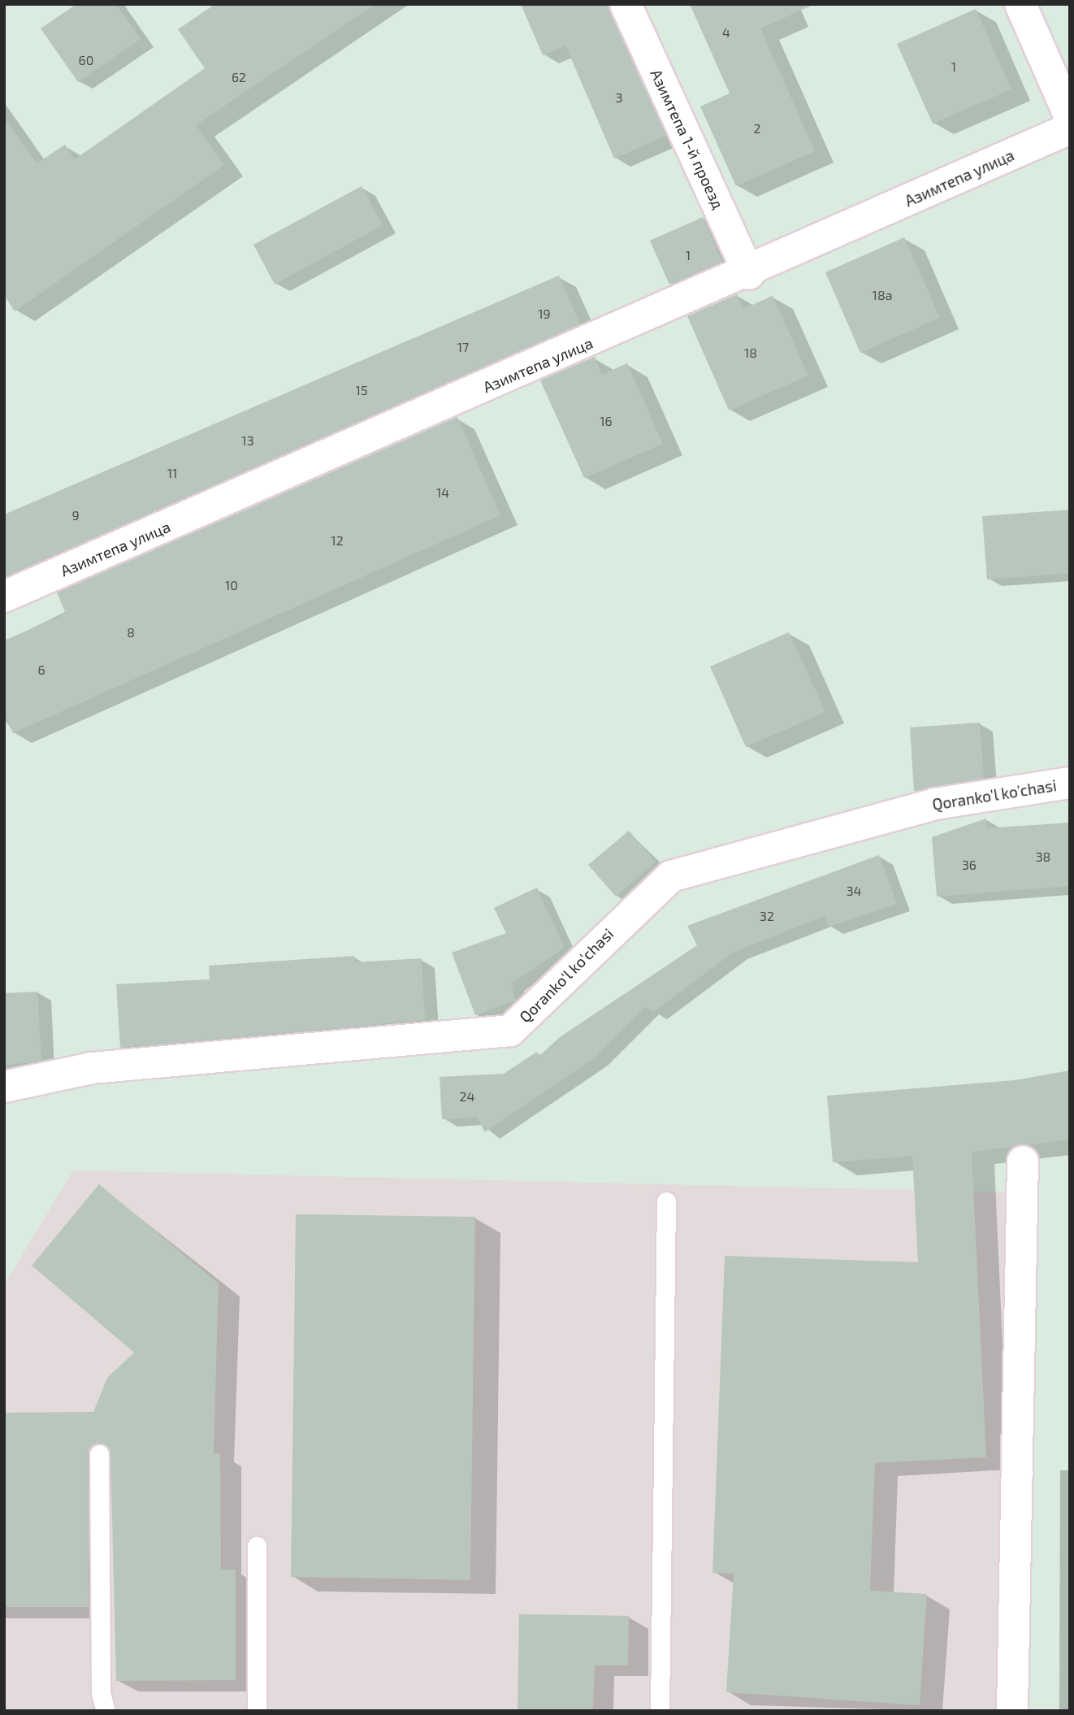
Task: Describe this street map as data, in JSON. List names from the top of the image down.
{
  "streets": {
    "street": ["Азимтепа 1-й проезд", "Азимтепа улица", "Qoranko'l ko'chasi"]
  },
  "crossings": [
    ["Азимтепа 1-й проезд", "Азимтепа улица"]
  ],
  "house_numbers": [
    "4",
    "60",
    "1",
    "62",
    "3",
    "2",
    "1",
    "18a",
    "19",
    "17",
    "18",
    "15",
    "16",
    "13",
    "11",
    "14",
    "9",
    "12",
    "10",
    "8",
    "6",
    "38",
    "36",
    "34",
    "32",
    "24"
  ]
}
